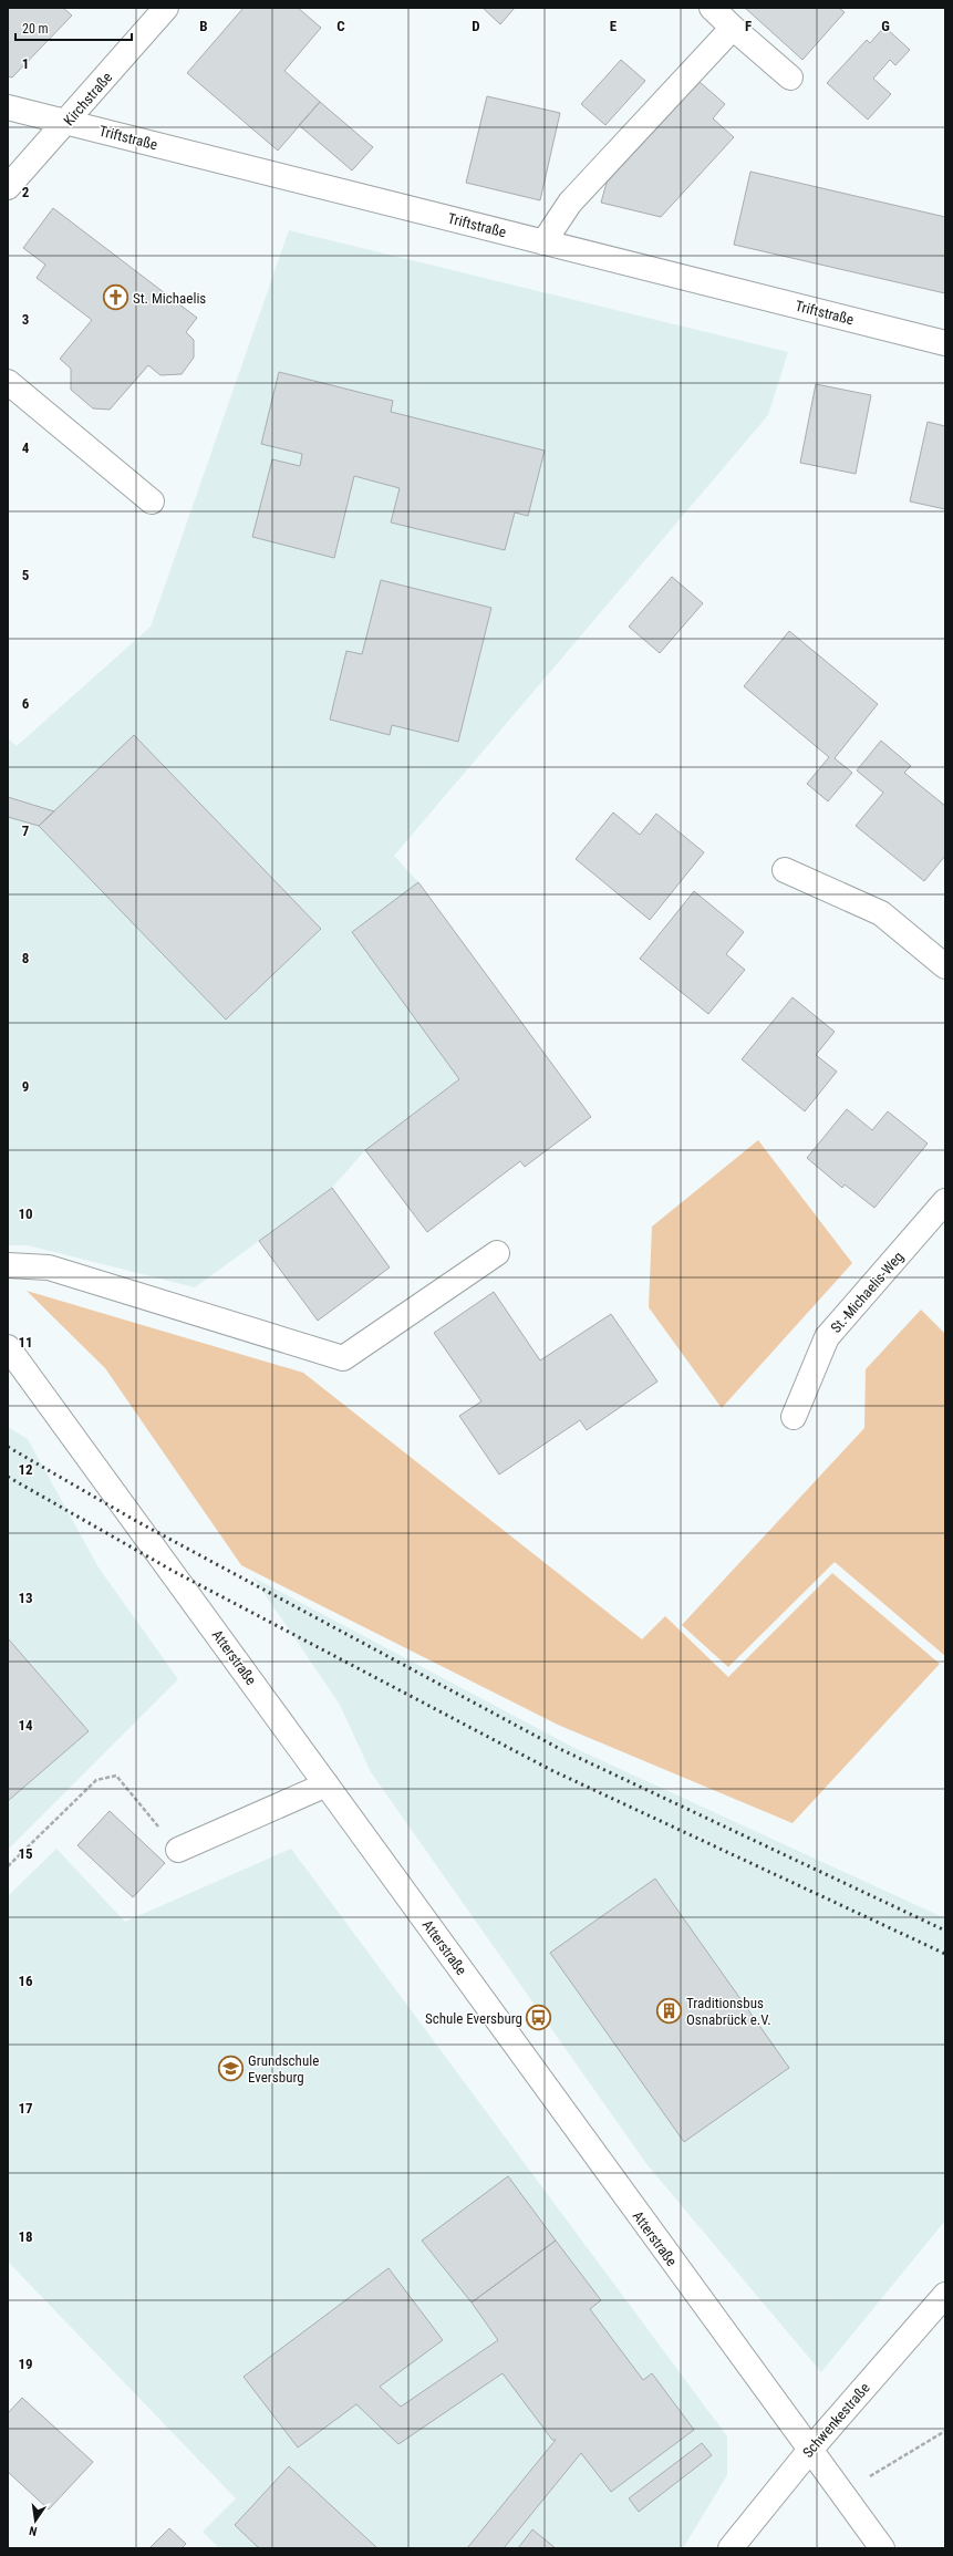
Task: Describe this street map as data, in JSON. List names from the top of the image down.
{
  "streets": {
    "street": [
      "Kirchstraße",
      "Triftstraße",
      "St.-Michaelis-Weg",
      "Atterstraße",
      "Schwenkestraße"
    ]
  },
  "crossings": [
    ["Kirchstraße", "Triftstraße"],
    ["Atterstraße", "Schwenkestraße"]
  ],
  "places": {
    "church": ["St. Michaelis"],
    "building": ["Traditionsbus Osnabrück e.V."],
    "bus stop": ["Schule Eversburg"],
    "school or university": ["Grundschule Eversburg"]
  },
  "scale_bar": "20 m",
  "north": "bottom",
  "grid": {
    "columns": [
      "B",
      "C",
      "D",
      "E",
      "F",
      "G"
    ],
    "rows": [
      "1",
      "2",
      "3",
      "4",
      "5",
      "6",
      "7",
      "8",
      "9",
      "10",
      "11",
      "12",
      "13",
      "14",
      "15",
      "16",
      "17",
      "18",
      "19"
    ]
  }
}
